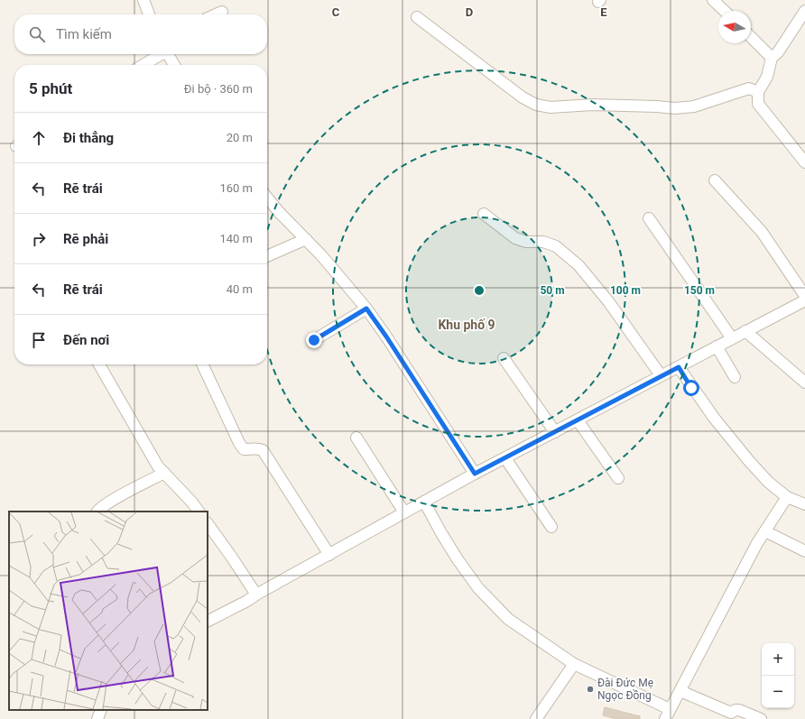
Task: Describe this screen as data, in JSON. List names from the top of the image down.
{
  "districts": ["Khu phố 9"],
  "places": ["Đài Đức Mẹ Ngọc Đồng"],
  "north": "left",
  "page": {
    "search": "Tìm kiếm",
    "heading": ["5 phút", "Đi bộ · 360 m"],
    "list": [
      ["Đi thẳng", "20 m"],
      ["Rẽ trái", "160 m"],
      ["Rẽ phải", "140 m"],
      ["Rẽ trái", "40 m"],
      "Đến nơi"
    ],
    "map_buttons": ["+", "−"]
  },
  "grid": {
    "columns": ["C", "D", "E"]
  },
  "rings": ["50 m", "100 m", "150 m"]
}
